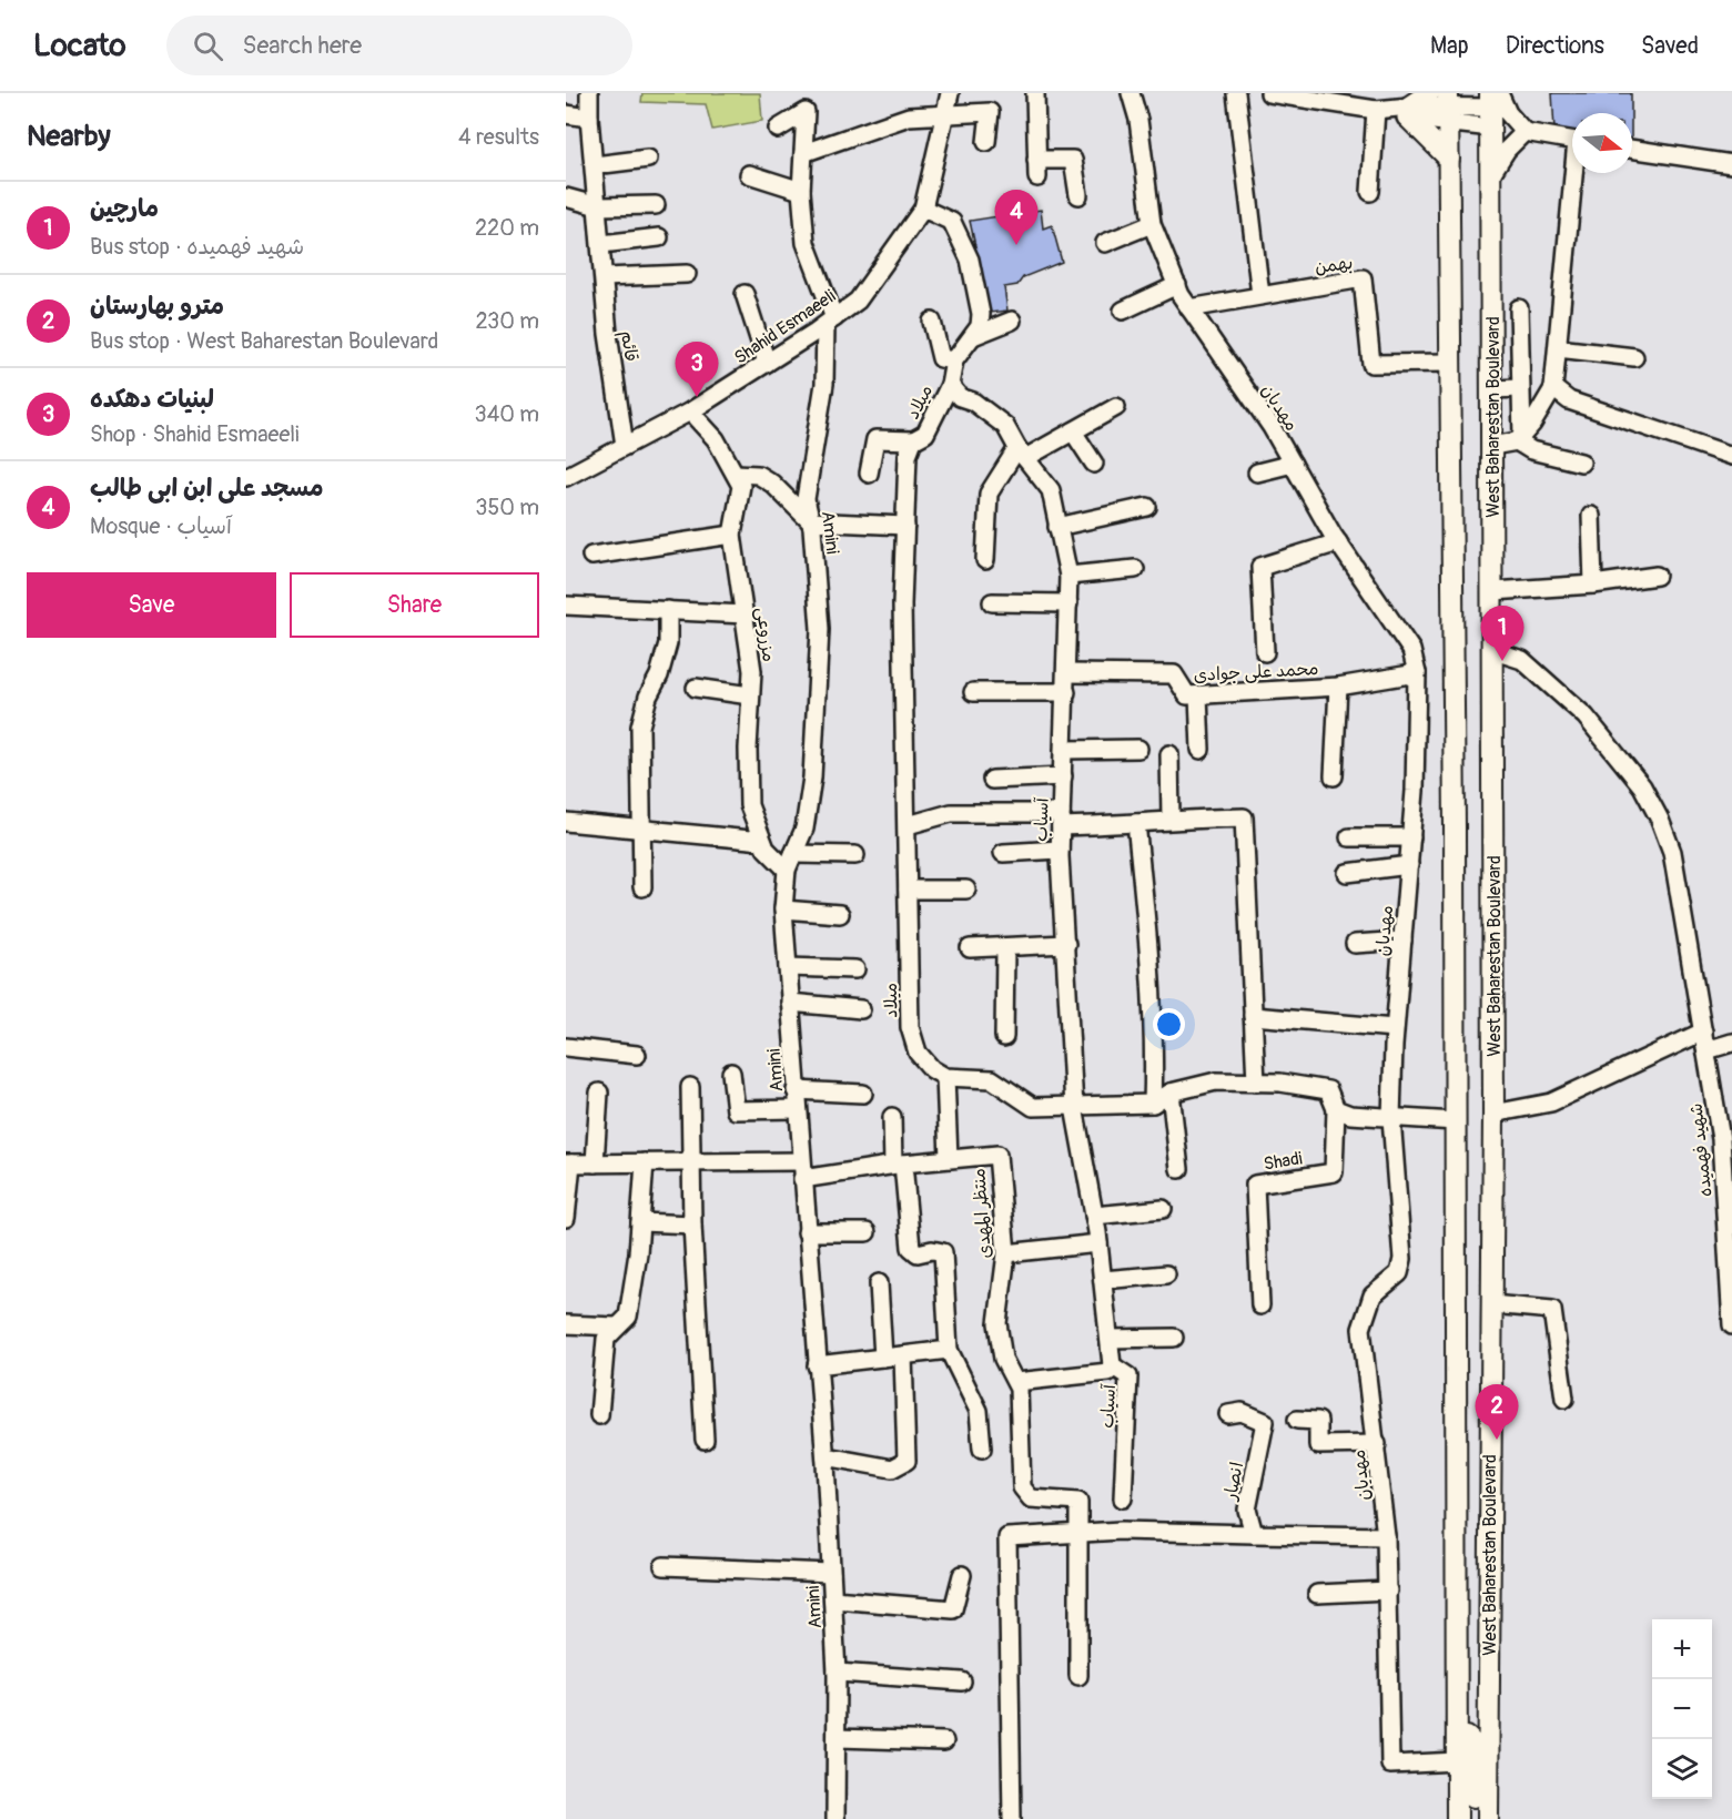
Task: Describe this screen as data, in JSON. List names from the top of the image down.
{
  "streets": {
    "main road": ["West Baharestan Boulevard"],
    "street": [
      "بهمن",
      "Shahid Esmaeeli",
      "قائم",
      "میلاد",
      "مهدیان",
      "Amini",
      "مزروعی",
      "محمد علی جوادی",
      "آسیاب",
      "شهید فهمیده",
      "Shadi",
      "منتظر المهدی",
      "انصار"
    ]
  },
  "crossings": [
    ["بهمن", "مهدیان"],
    ["بهمن", "West Baharestan Boulevard"],
    ["Shahid Esmaeeli", "قائم"],
    ["Shahid Esmaeeli", "Amini"],
    ["Shahid Esmaeeli", "مزروعی"],
    ["میلاد", "آسیاب"],
    ["مهدیان", "West Baharestan Boulevard"],
    ["مهدیان", "محمد علی جوادی"],
    ["West Baharestan Boulevard", "شهید فهمیده"],
    ["Amini", "مزروعی"],
    ["Amini", "منتظر المهدی"],
    ["محمد علی جوادی", "آسیاب"]
  ],
  "north": "right",
  "page": {
    "header": "Locato",
    "search": "Search here",
    "nav": ["Map", "Directions", "Saved"],
    "heading": ["Nearby", "4 results"],
    "list": [
      {
        "mark": "1",
        "name": "مارچین",
        "note": "Bus stop · شهید فهمیده",
        "value": "220 m"
      },
      {
        "mark": "2",
        "name": "مترو بهارستان",
        "note": "Bus stop · West Baharestan Boulevard",
        "value": "230 m"
      },
      {
        "mark": "3",
        "name": "لبنیات دهکده",
        "note": "Shop · Shahid Esmaeeli",
        "value": "340 m"
      },
      {
        "mark": "4",
        "name": "مسجد علی ابن ابی طالب",
        "note": "Mosque · آسیاب",
        "value": "350 m"
      }
    ],
    "pins": [
      "4",
      "3",
      "1",
      "2"
    ],
    "buttons": ["Save", "Share"],
    "map_buttons": ["+", "−"]
  }
}
